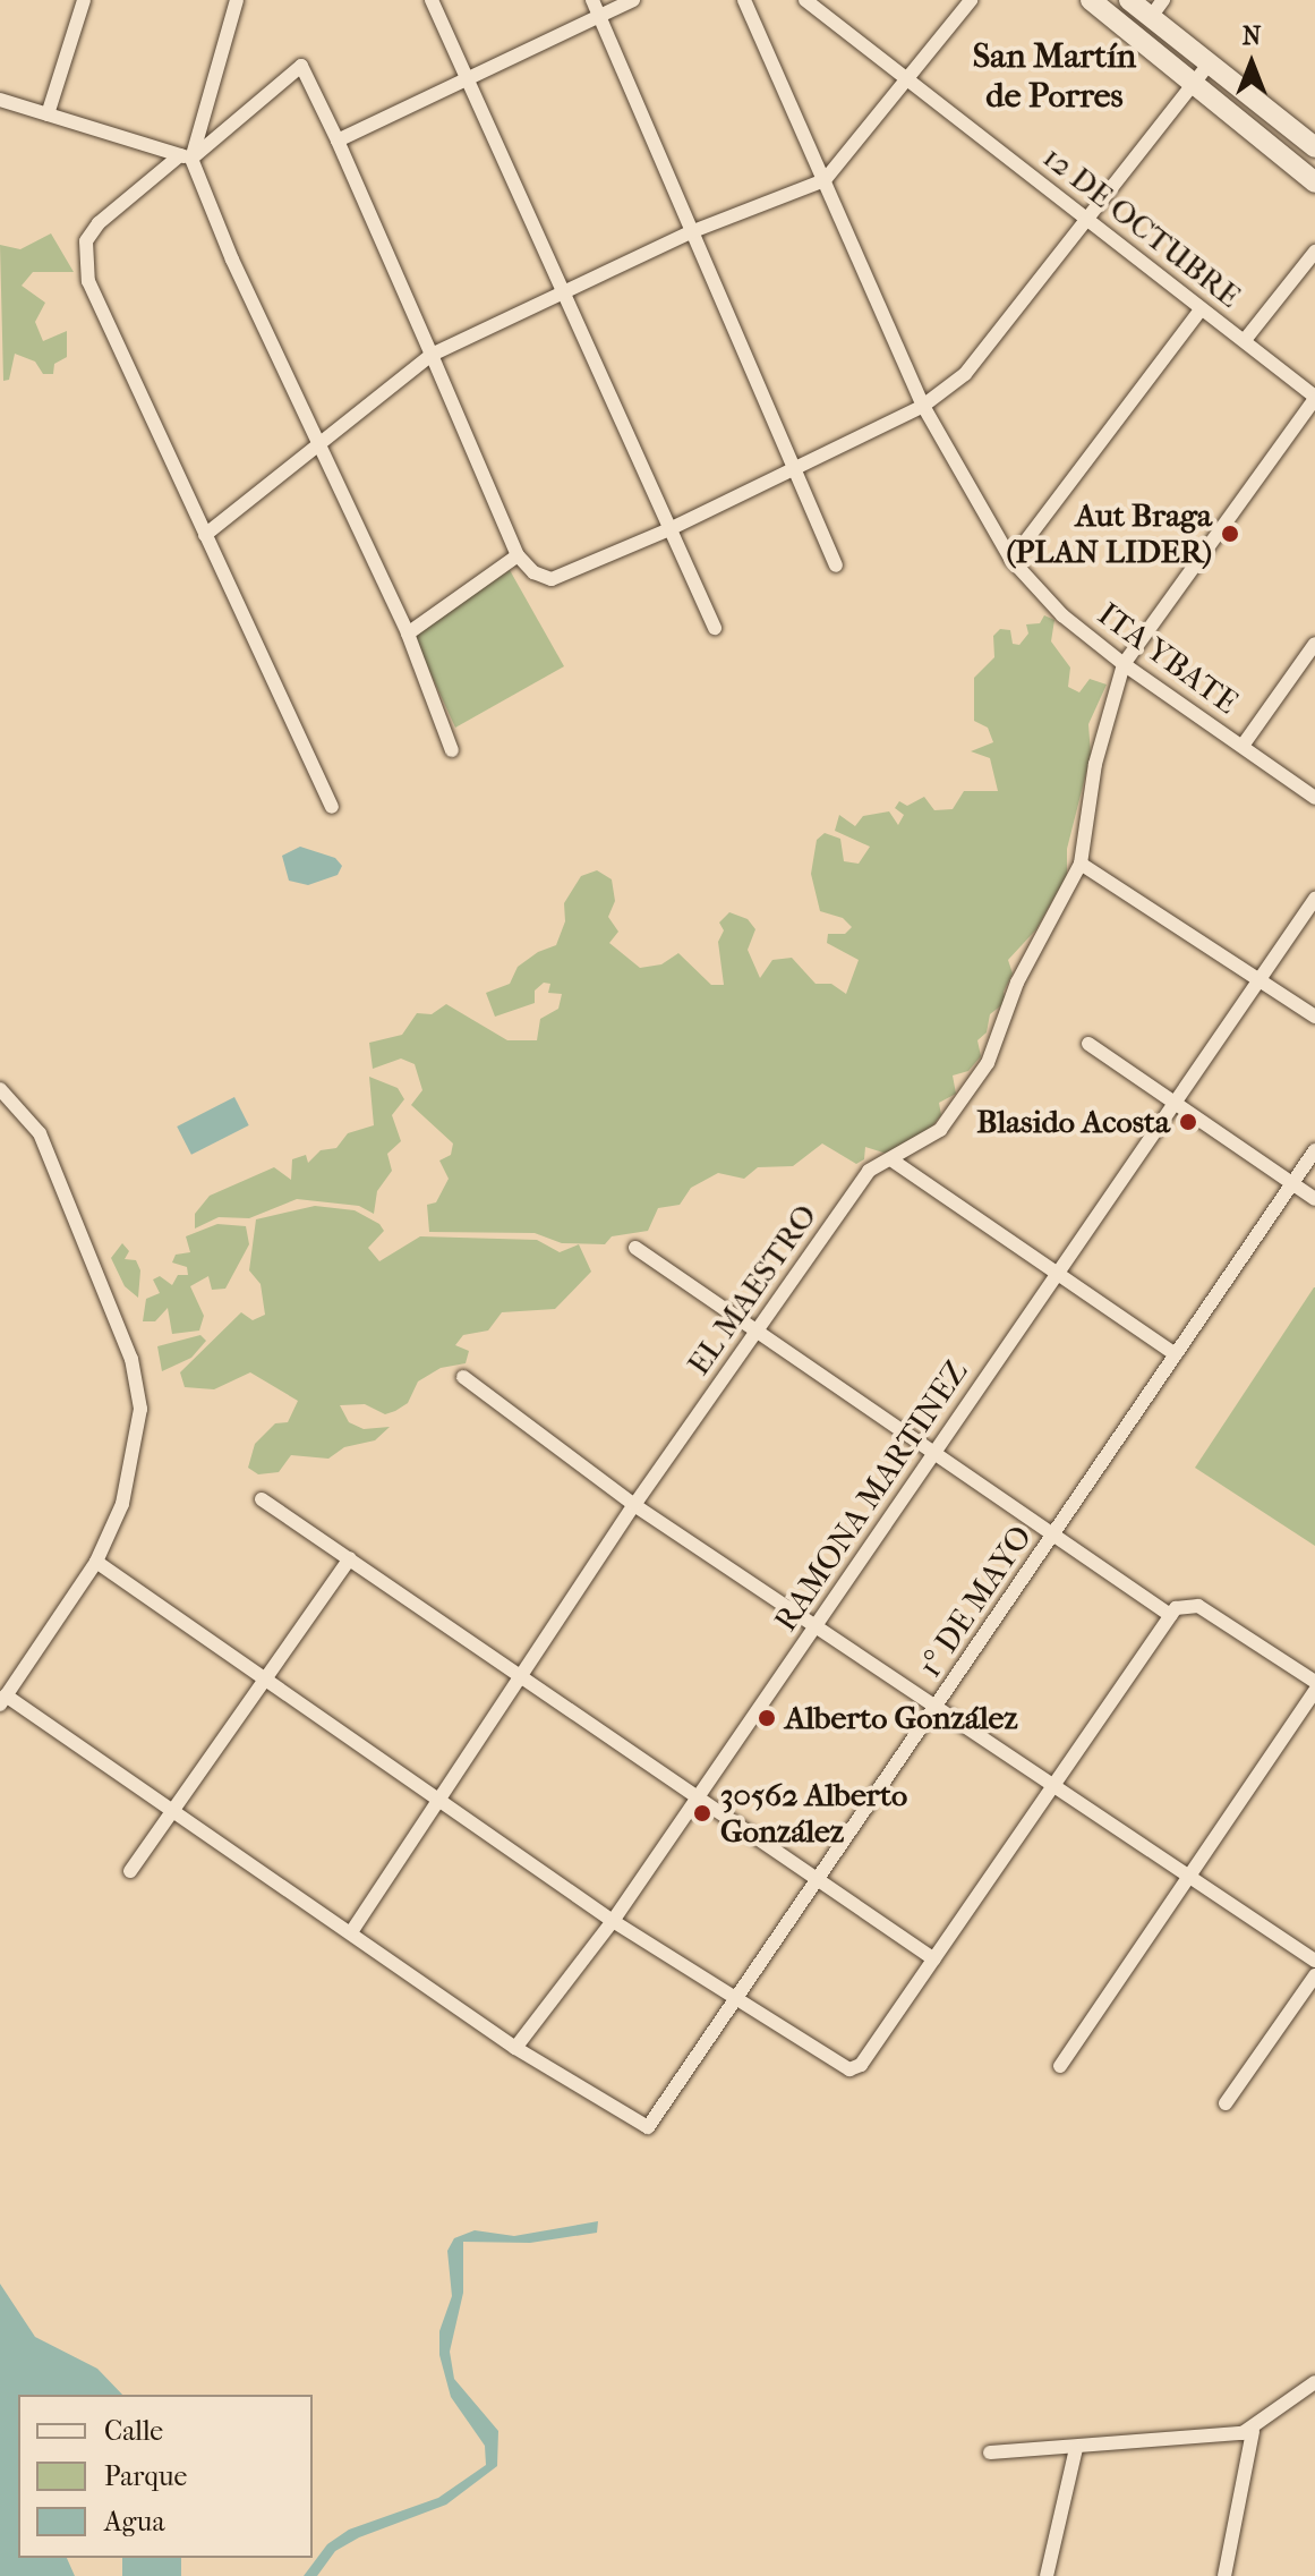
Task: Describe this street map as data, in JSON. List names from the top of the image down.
{
  "streets": {
    "street": [
      "12 DE OCTUBRE",
      "ITA YBATE",
      "EL MAESTRO",
      "RAMONA MARTINEZ",
      "1° DE MAYO"
    ]
  },
  "crossings": [
    ["12 DE OCTUBRE", "EL MAESTRO"],
    ["ITA YBATE", "EL MAESTRO"],
    ["RAMONA MARTINEZ", "1° DE MAYO"]
  ],
  "districts": ["San Martín de Porres"],
  "places": [
    "Aut Braga (PLAN LIDER)",
    "Blasido Acosta",
    "Alberto González",
    "30562 Alberto González"
  ],
  "legend": ["Calle", "Parque", "Agua"],
  "north": "top"
}
